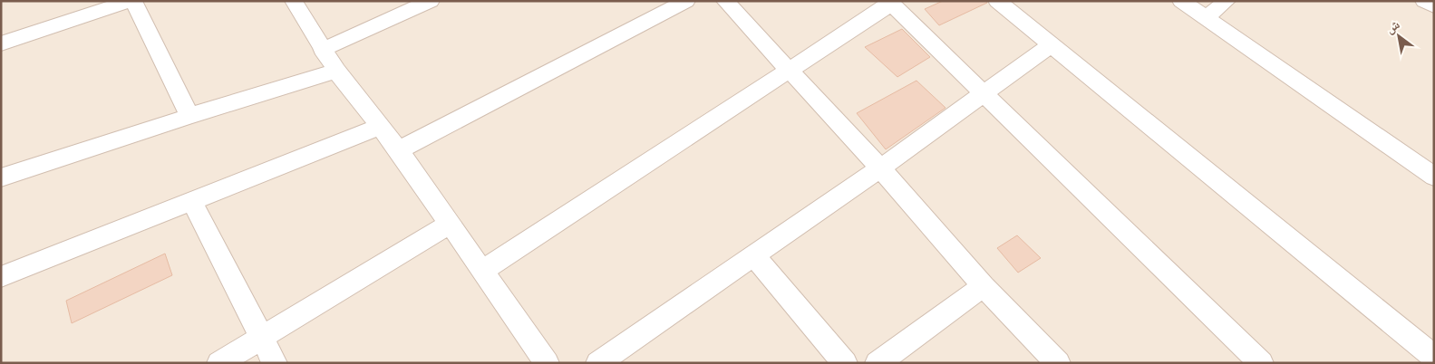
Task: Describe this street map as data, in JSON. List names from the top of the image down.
{
  "north": "top left"
}
